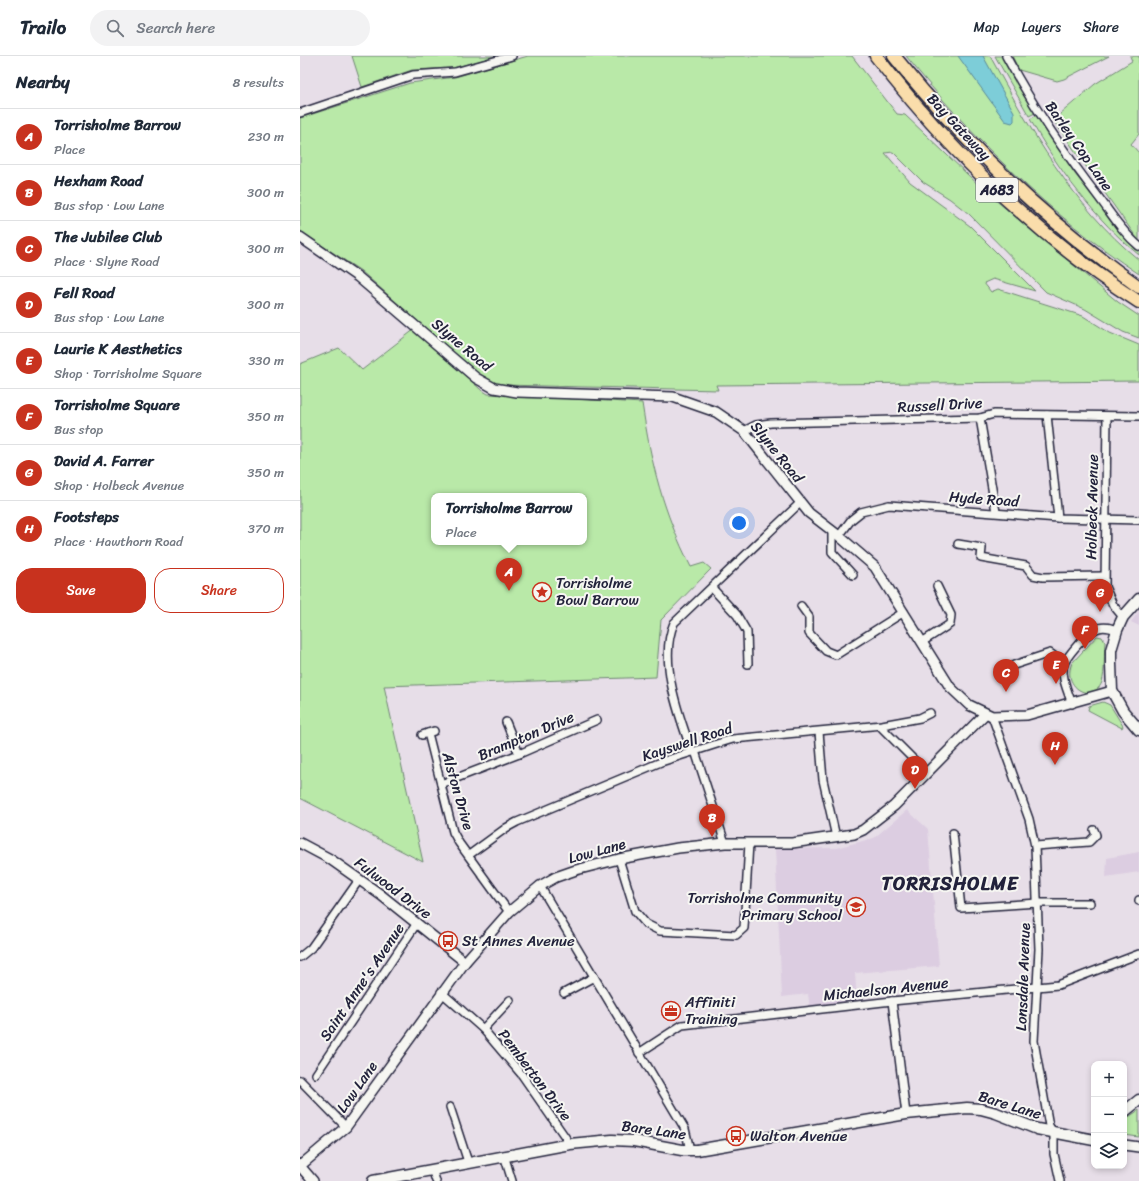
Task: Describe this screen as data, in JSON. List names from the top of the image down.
{
  "streets": {
    "highway": ["Bay Gateway", "A683"],
    "main road": ["Bare Lane"],
    "street": [
      "Barley Cop Lane",
      "Slyne Road",
      "Russell Drive",
      "Hyde Road",
      "Holbeck Avenue",
      "Brampton Drive",
      "Kayswell Road",
      "Alston Drive",
      "Low Lane",
      "Fulwood Drive",
      "Lonsdale Avenue",
      "Saint Anne's Avenue",
      "Michaelson Avenue",
      "Pemberton Drive"
    ]
  },
  "crossings": [
    ["Slyne Road", "Russell Drive"],
    ["Slyne Road", "Hyde Road"],
    ["Slyne Road", "Low Lane"],
    ["Slyne Road", "Lonsdale Avenue"],
    ["Russell Drive", "Holbeck Avenue"],
    ["Hyde Road", "Holbeck Avenue"],
    ["Brampton Drive", "Alston Drive"],
    ["Kayswell Road", "Alston Drive"],
    ["Alston Drive", "Low Lane"],
    ["Low Lane", "Fulwood Drive"],
    ["Low Lane", "Lonsdale Avenue"],
    ["Low Lane", "Pemberton Drive"],
    ["Fulwood Drive", "Saint Anne's Avenue"],
    ["Lonsdale Avenue", "Michaelson Avenue"],
    ["Lonsdale Avenue", "Bare Lane"],
    ["Pemberton Drive", "Bare Lane"]
  ],
  "districts": ["TORRISHOLME"],
  "places": {
    "place": ["Torrisholme Bowl Barrow"],
    "school or university": ["Torrisholme Community Primary School"],
    "bus stop": ["St Annes Avenue", "Walton Avenue"],
    "office": ["Affiniti Training"]
  },
  "page": {
    "header": "Trailo",
    "search": "Search here",
    "nav": ["Map", "Layers", "Share"],
    "heading": ["Nearby", "8 results"],
    "list": [
      {
        "mark": "A",
        "name": "Torrisholme Barrow",
        "note": "Place",
        "value": "230 m"
      },
      {
        "mark": "B",
        "name": "Hexham Road",
        "note": "Bus stop · Low Lane",
        "value": "300 m"
      },
      {
        "mark": "C",
        "name": "The Jubilee Club",
        "note": "Place · Slyne Road",
        "value": "300 m"
      },
      {
        "mark": "D",
        "name": "Fell Road",
        "note": "Bus stop · Low Lane",
        "value": "300 m"
      },
      {
        "mark": "E",
        "name": "Laurie K Aesthetics",
        "note": "Shop · Torrisholme Square",
        "value": "330 m"
      },
      {
        "mark": "F",
        "name": "Torrisholme Square",
        "note": "Bus stop",
        "value": "350 m"
      },
      {
        "mark": "G",
        "name": "David A. Farrer",
        "note": "Shop · Holbeck Avenue",
        "value": "350 m"
      },
      {
        "mark": "H",
        "name": "Footsteps",
        "note": "Place · Hawthorn Road",
        "value": "370 m"
      }
    ],
    "popup": ["Torrisholme Barrow", "Place"],
    "buttons": ["Save", "Share"],
    "pins": [
      "A",
      "G",
      "F",
      "E",
      "C",
      "H",
      "D",
      "B"
    ],
    "map_buttons": ["+", "−"]
  }
}
